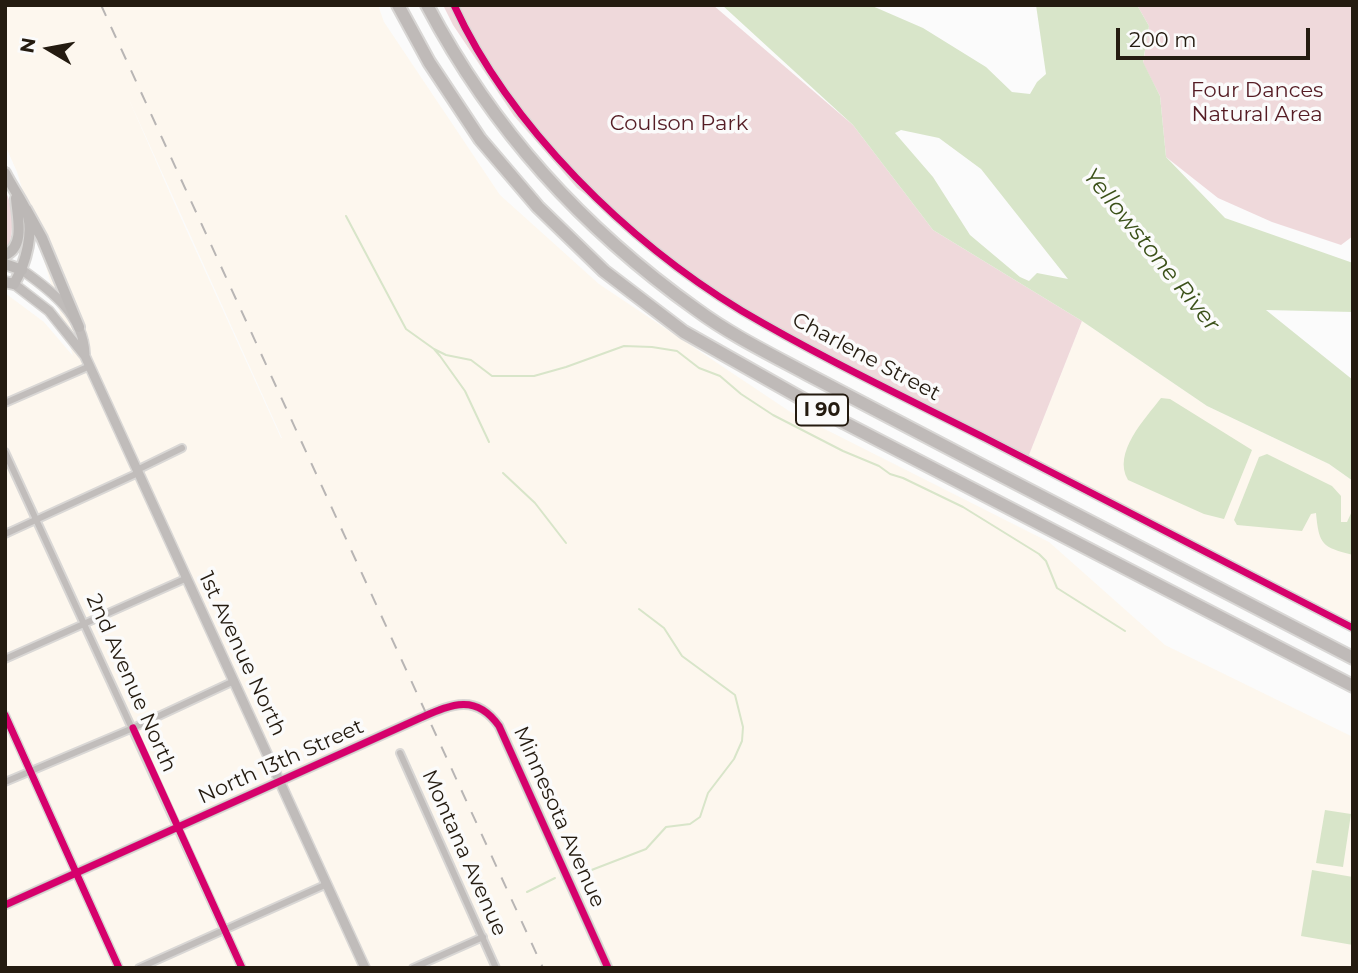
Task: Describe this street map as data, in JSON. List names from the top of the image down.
{
  "streets": {
    "highway": ["I 90", "1st Avenue North"],
    "street": [
      "Charlene Street",
      "2nd Avenue North",
      "North 13th Street",
      "Minnesota Avenue",
      "Montana Avenue"
    ]
  },
  "crossings": [
    ["1st Avenue North", "North 13th Street"],
    ["2nd Avenue North", "North 13th Street"],
    ["North 13th Street", "Minnesota Avenue"]
  ],
  "water": ["Yellowstone River"],
  "parks": ["Four Dances Natural Area", "Coulson Park"],
  "scale_bar": "200 m",
  "north": "left"
}
